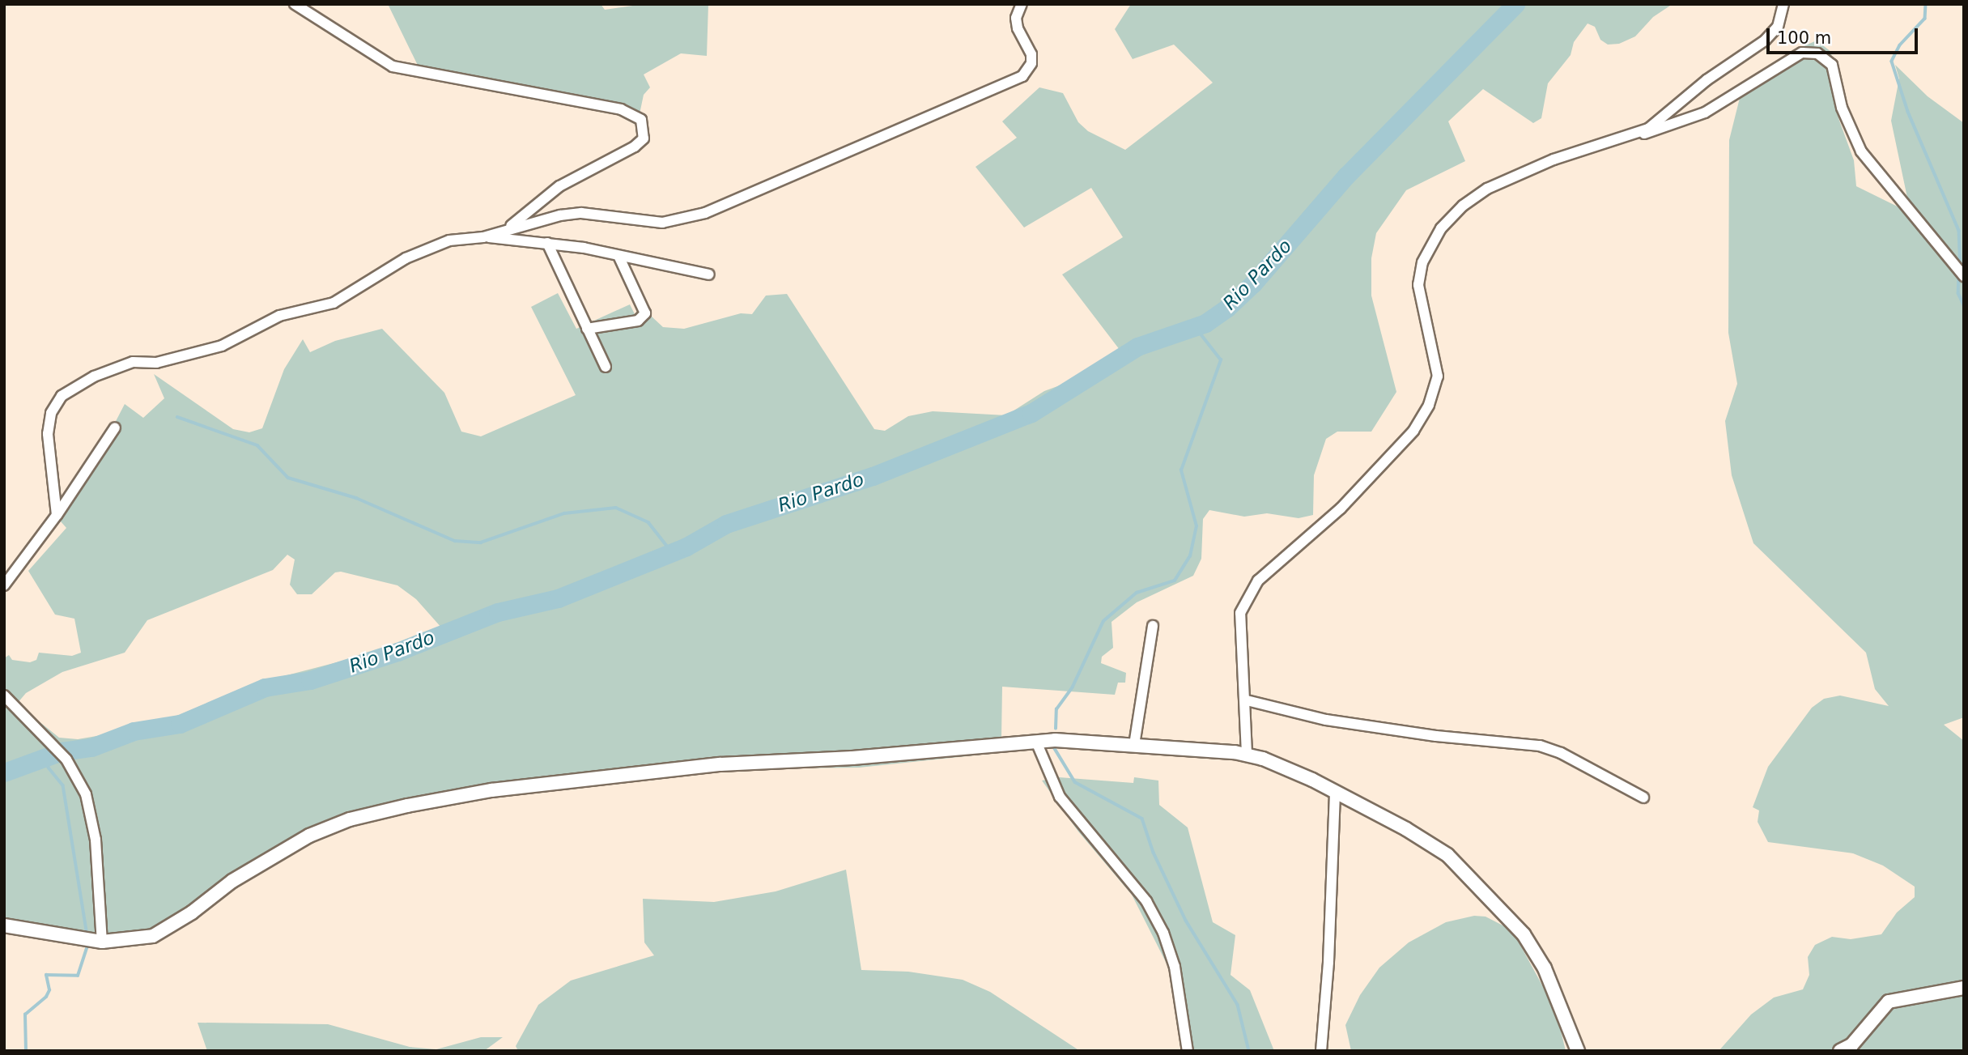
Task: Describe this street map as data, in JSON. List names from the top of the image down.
{
  "water": ["Rio Pardo"],
  "scale_bar": "100 m"
}
